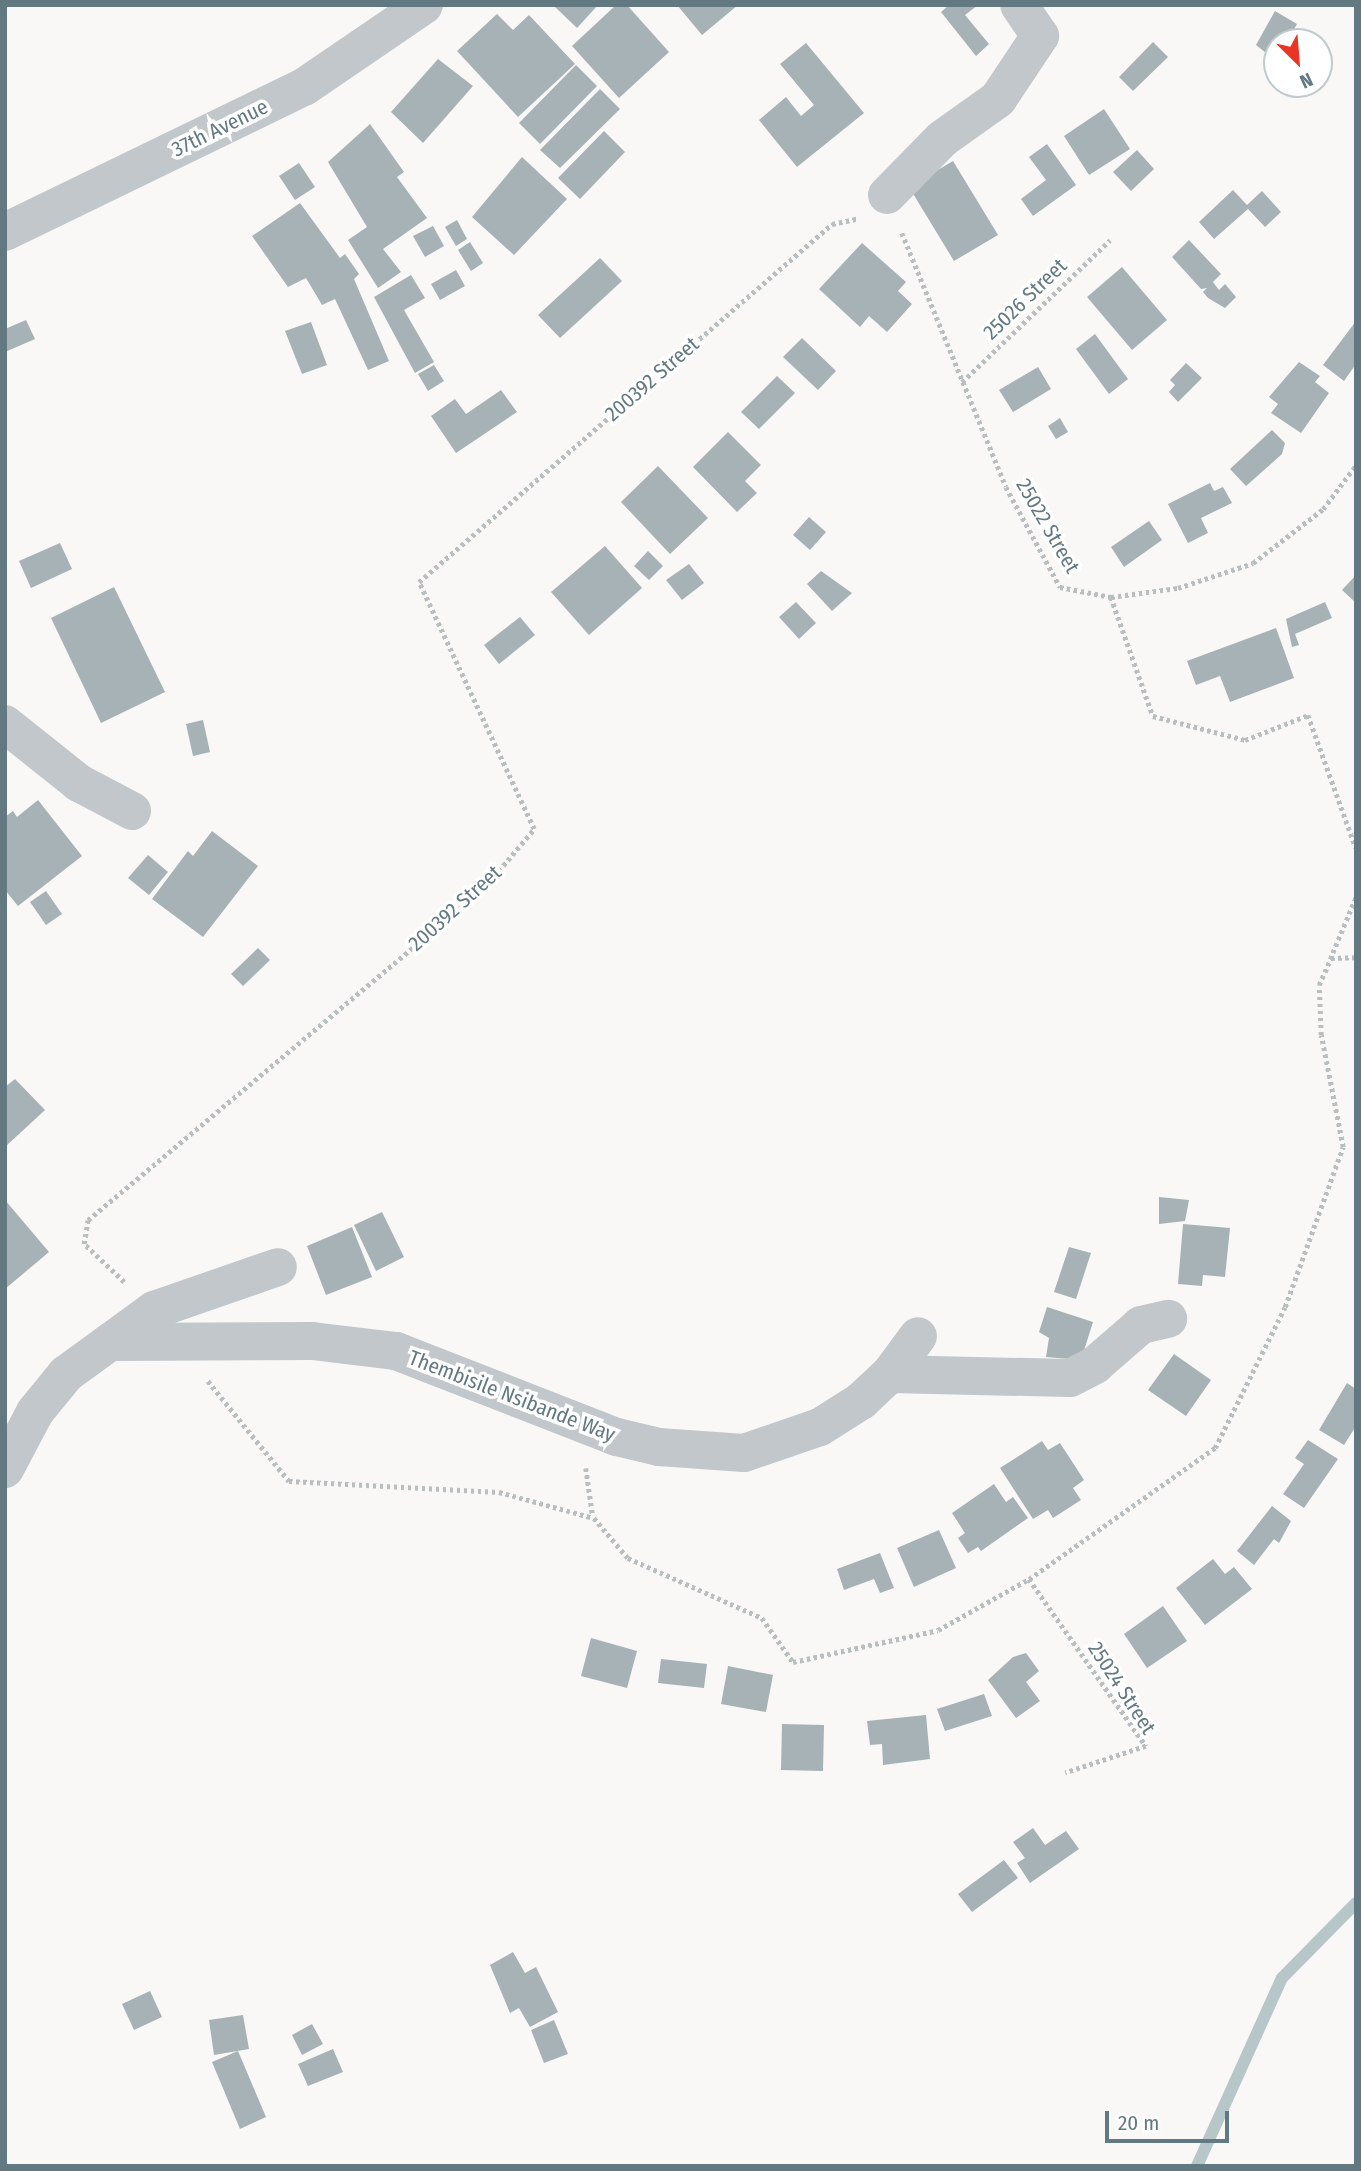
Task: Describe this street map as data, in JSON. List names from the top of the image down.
{
  "streets": {
    "street": ["37th Avenue", "Thembisile Nsibande Way"],
    "path": [
      "25026 Street",
      "200392 Street",
      "25022 Street",
      "25024 Street"
    ]
  },
  "crossings": [
    ["25026 Street", "25022 Street"],
    ["200392 Street", "25022 Street"]
  ],
  "scale_bar": "20 m",
  "north": "bottom right"
}
